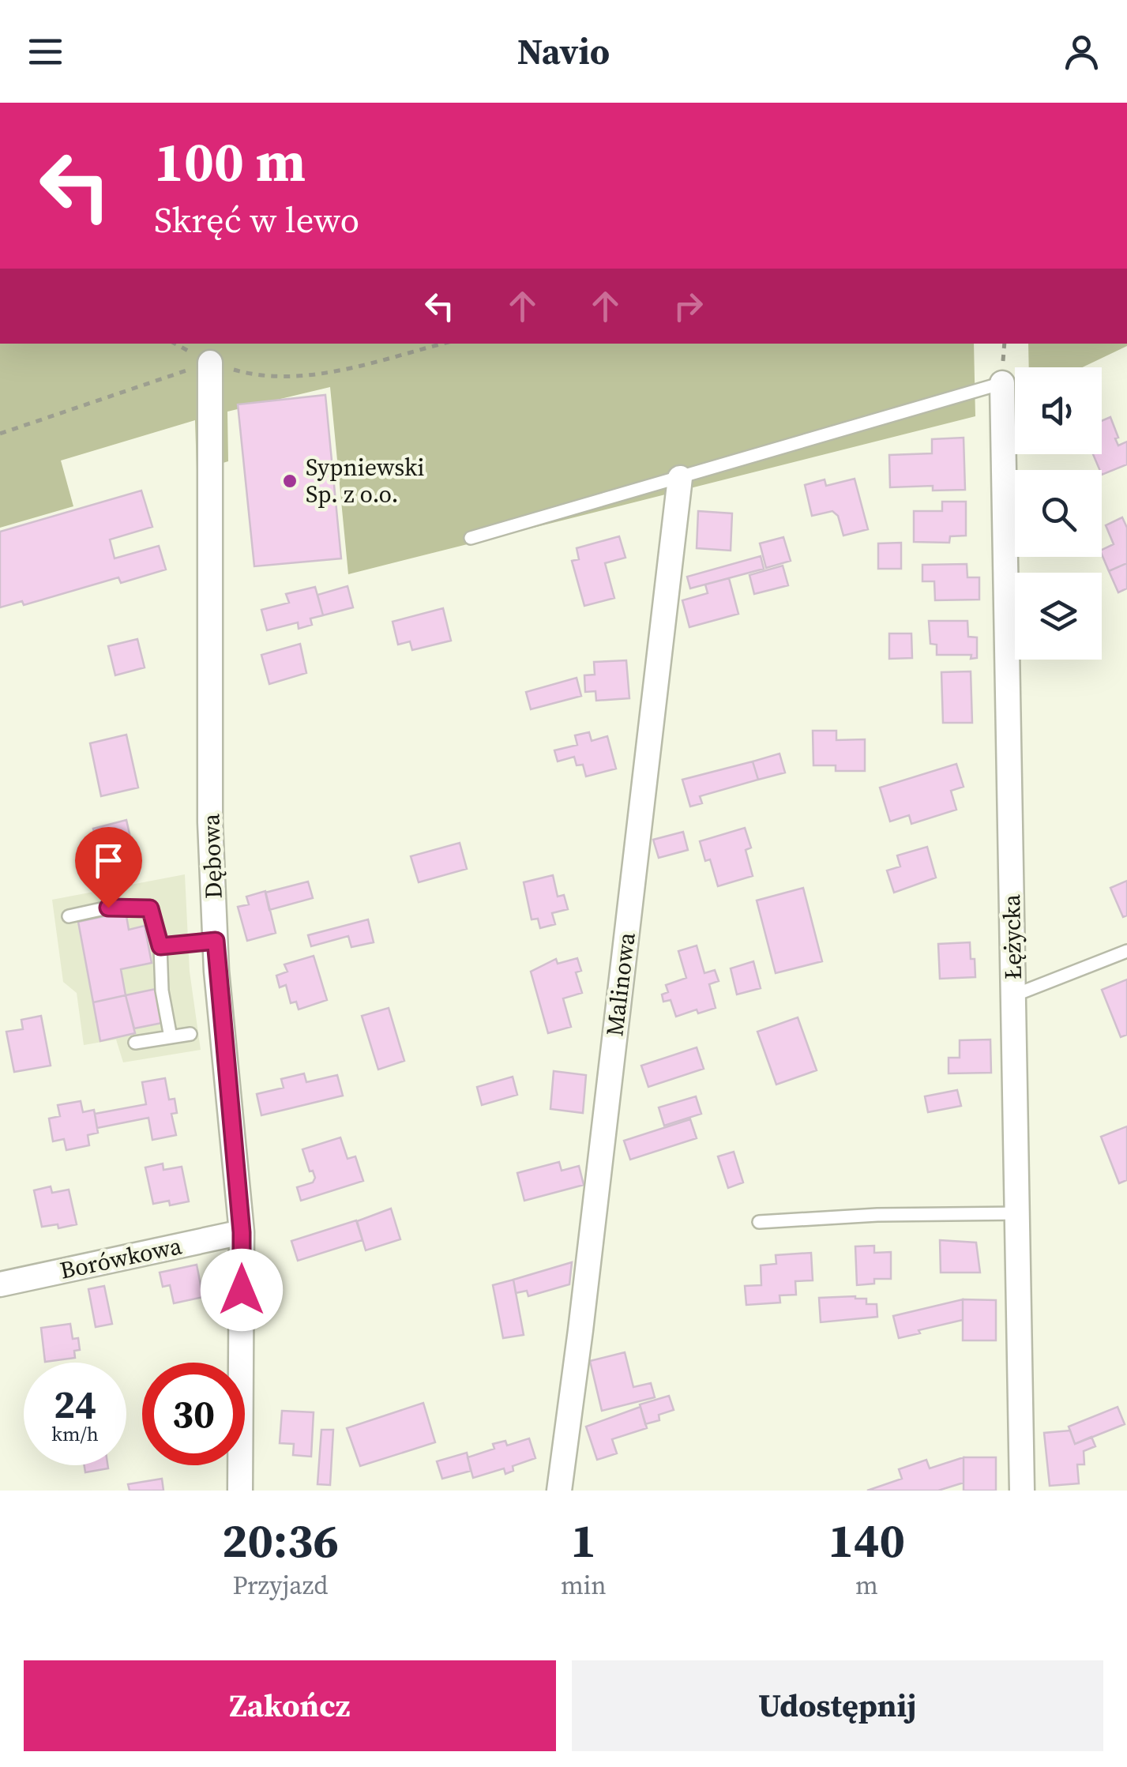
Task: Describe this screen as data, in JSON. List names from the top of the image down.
{
  "streets": {
    "street": [
      "Dębowa",
      "Łężycka",
      "Malinowa",
      "Borówkowa"
    ]
  },
  "crossings": [
    ["Dębowa", "Borówkowa"]
  ],
  "places": ["Sypniewski Sp. z o.o."],
  "page": {
    "header": "Navio",
    "turn": ["100 m", "Skręć w lewo"],
    "speed": "24 km/h",
    "limit": "30",
    "eta": [
      "20:36",
      "Przyjazd",
      "1",
      "min",
      "140",
      "m"
    ],
    "buttons": ["Zakończ", "Udostępnij"]
  }
}
